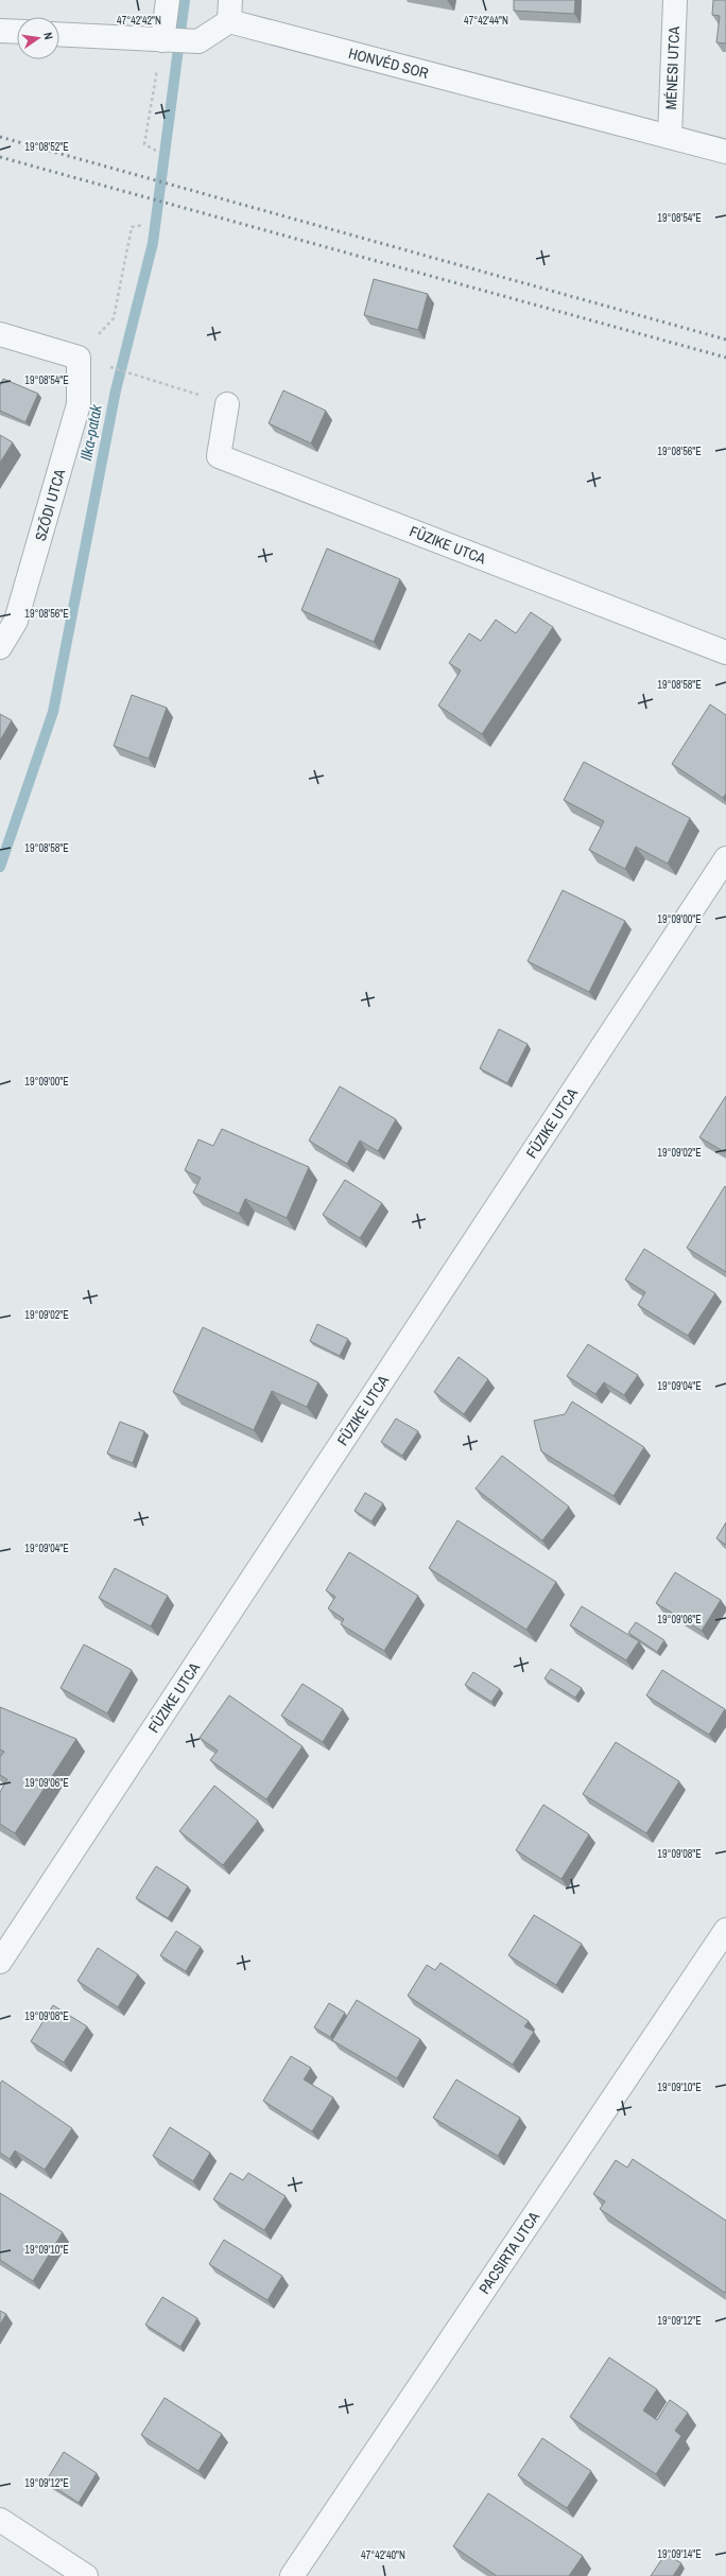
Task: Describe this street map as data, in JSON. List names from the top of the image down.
{
  "streets": {
    "street": [
      "HONVÉD SOR",
      "MÉNESI UTCA",
      "SZŐDI UTCA",
      "FÜZIKE UTCA",
      "PACSIRTA UTCA"
    ]
  },
  "crossings": [
    ["HONVÉD SOR", "MÉNESI UTCA"]
  ],
  "water": ["Ilka-patak"],
  "north": "right",
  "coordinates": [
    "47°42'42\"N",
    "47°42'44\"N",
    "19°08'52\"E",
    "19°08'54\"E",
    "19°08'56\"E",
    "19°08'58\"E",
    "19°09'00\"E",
    "19°09'02\"E",
    "19°09'04\"E",
    "19°09'06\"E",
    "19°09'08\"E",
    "19°09'10\"E",
    "19°09'12\"E",
    "19°09'14\"E",
    "47°42'40\"N"
  ]
}
